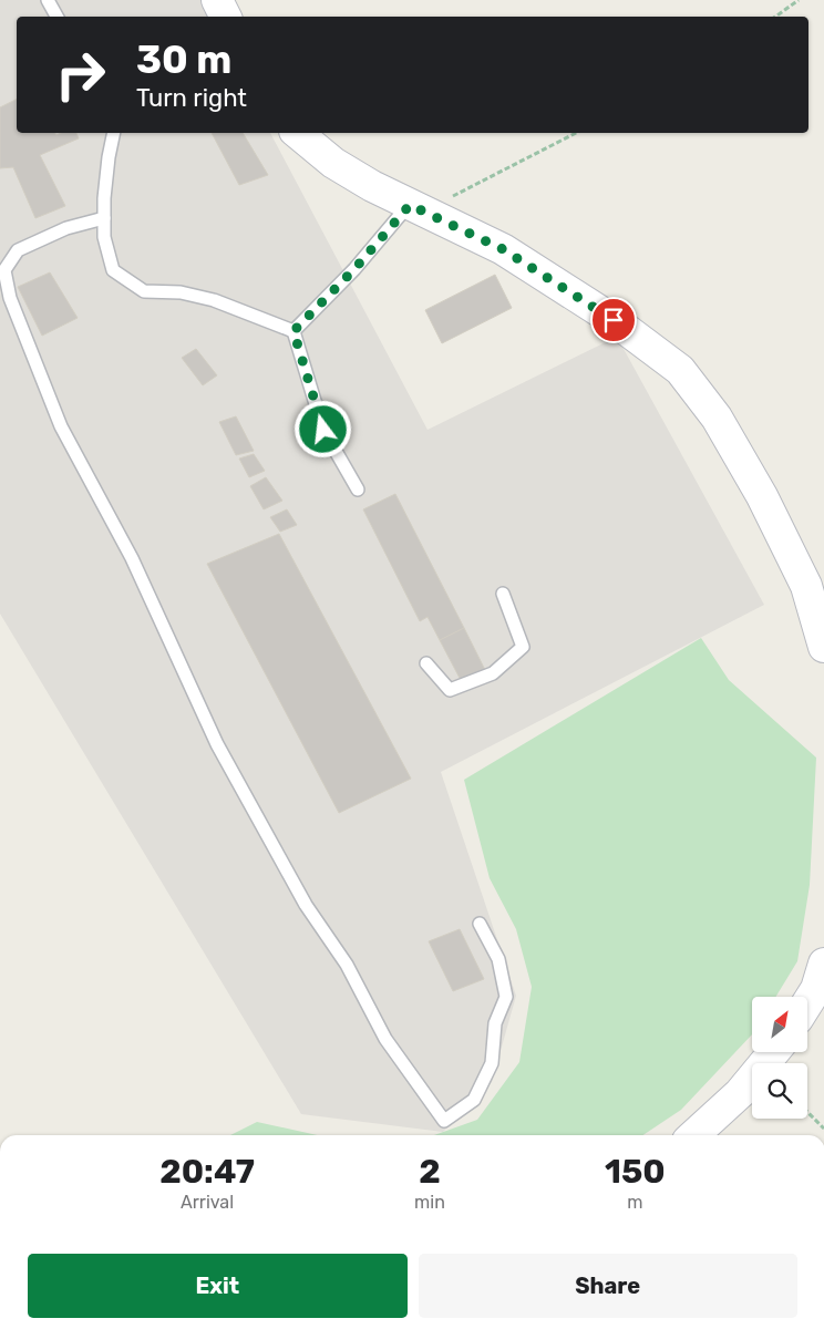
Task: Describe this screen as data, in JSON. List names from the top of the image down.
{
  "north": "top right",
  "page": {
    "turn": ["30 m", "Turn right"],
    "eta": [
      "20:47",
      "Arrival",
      "2",
      "min",
      "150",
      "m"
    ],
    "buttons": ["Exit", "Share"]
  }
}
